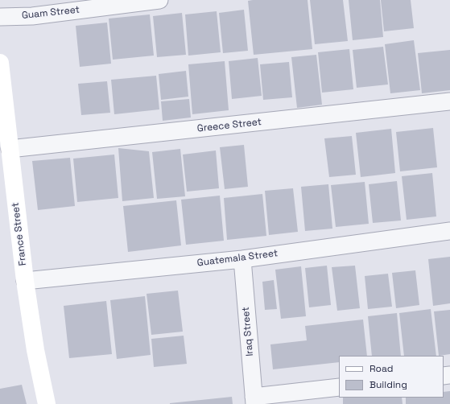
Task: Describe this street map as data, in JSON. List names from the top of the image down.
{
  "streets": {
    "main road": ["France Street"],
    "street": [
      "Guam Street",
      "Greece Street",
      "Guatemala Street",
      "Iraq Street"
    ]
  },
  "crossings": [
    ["Greece Street", "France Street"],
    ["France Street", "Guatemala Street"],
    ["Guatemala Street", "Iraq Street"]
  ],
  "legend": ["Road", "Building"]
}
